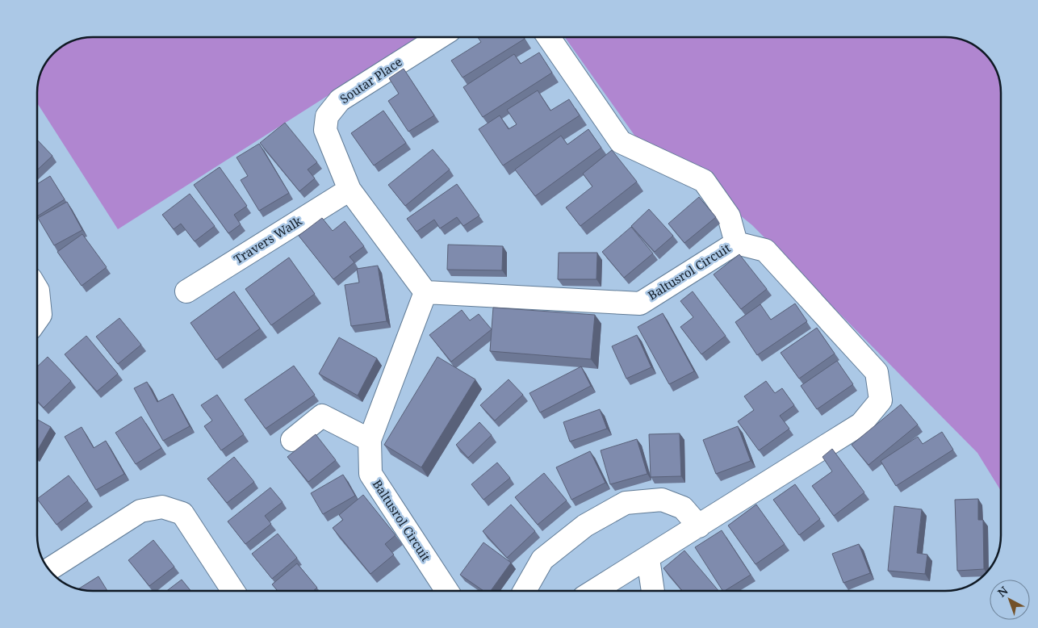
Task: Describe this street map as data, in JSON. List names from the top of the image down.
{
  "streets": {
    "street": ["Soutar Place", "Travers Walk", "Baltusrol Circuit"]
  },
  "crossings": [
    ["Soutar Place", "Travers Walk"],
    ["Soutar Place", "Baltusrol Circuit"]
  ],
  "north": "top left"
}
